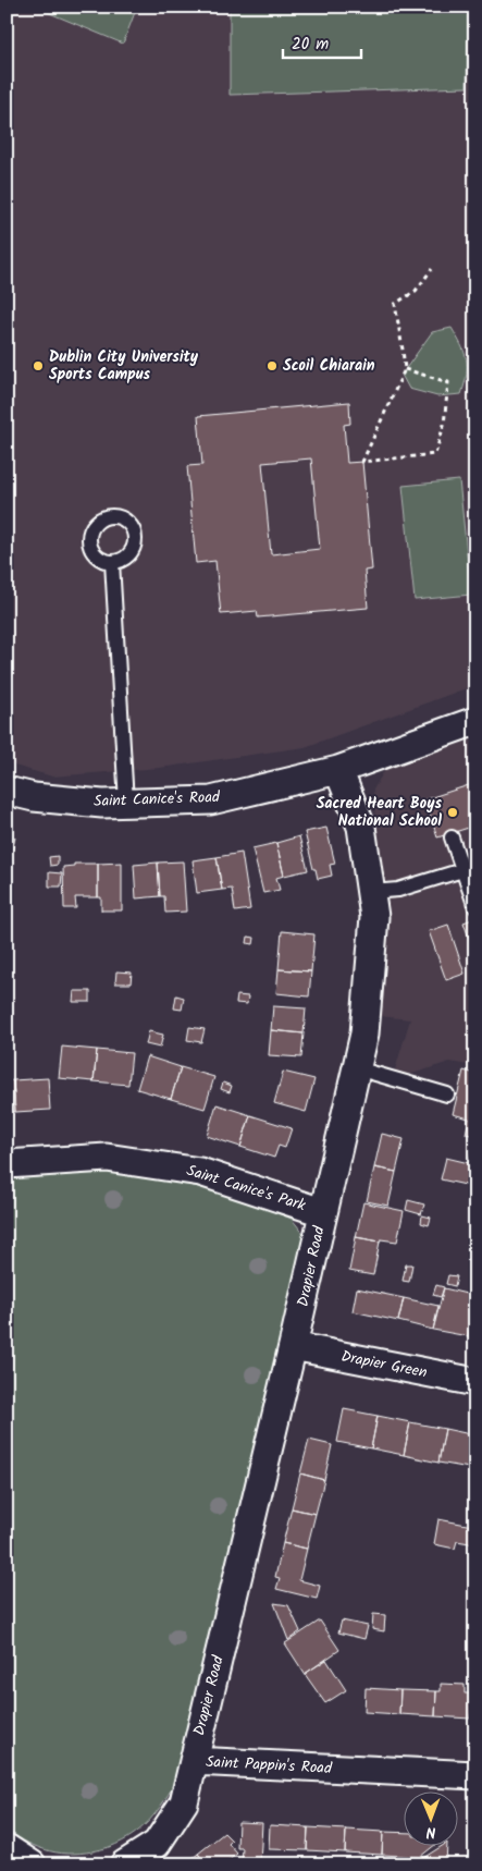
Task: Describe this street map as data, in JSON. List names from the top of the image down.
{
  "streets": {
    "street": [
      "Saint Canice's Road",
      "Saint Canice's Park",
      "Drapier Road",
      "Drapier Green",
      "Saint Pappin's Road"
    ]
  },
  "crossings": [
    ["Saint Canice's Road", "Drapier Road"],
    ["Saint Canice's Park", "Drapier Road"],
    ["Drapier Road", "Drapier Green"],
    ["Drapier Road", "Saint Pappin's Road"]
  ],
  "places": ["Dublin City University Sports Campus", "Scoil Chiarain", "Sacred Heart Boys National School"],
  "scale_bar": "20 m",
  "north": "bottom"
}
